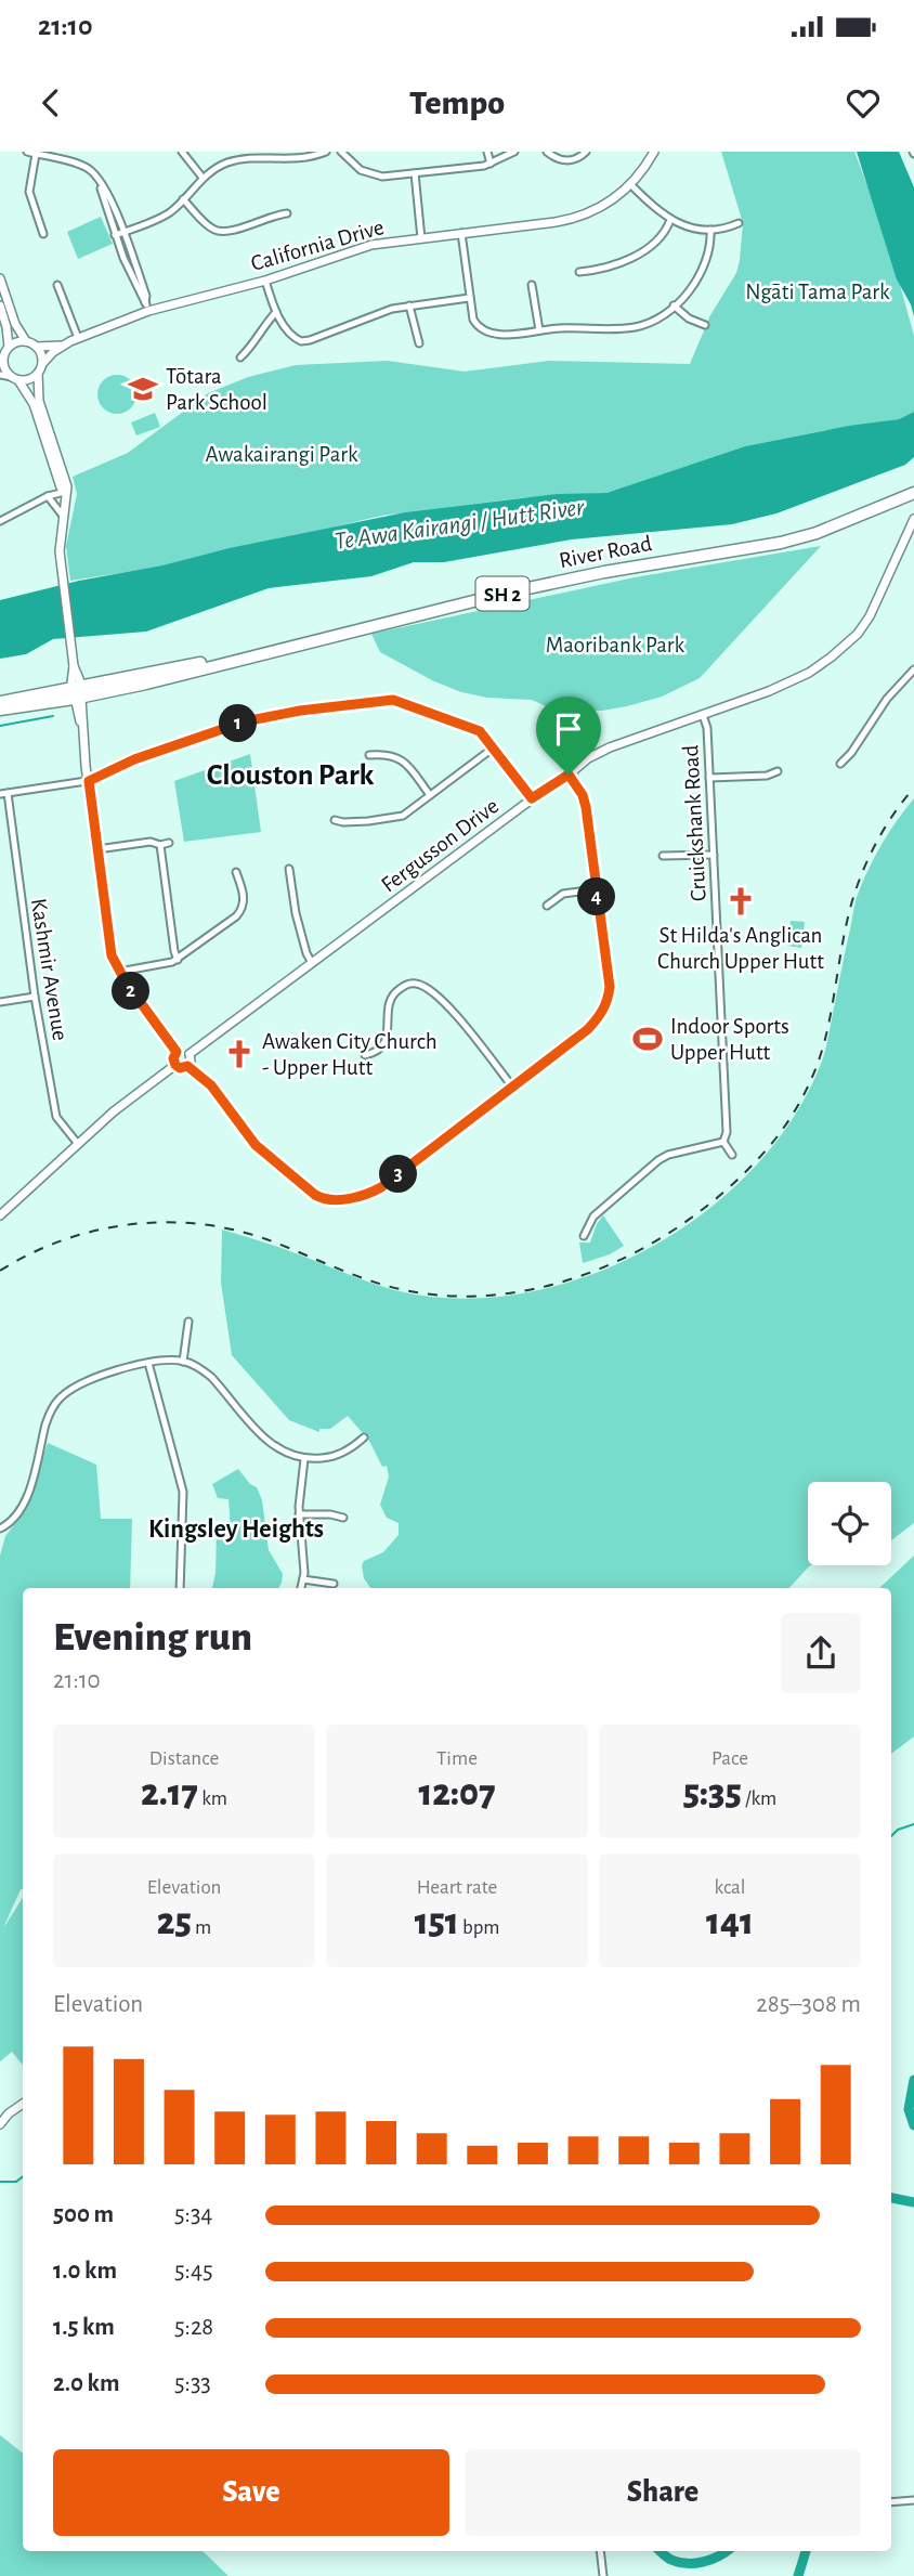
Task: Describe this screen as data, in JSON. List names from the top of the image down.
{
  "streets": {
    "highway": ["River Road", "SH 2"],
    "street": [
      "California Drive",
      "Cruickshank Road",
      "Fergusson Drive",
      "Kashmir Avenue"
    ]
  },
  "crossings": [
    ["Cruickshank Road", "Fergusson Drive"]
  ],
  "districts": ["Clouston Park", "Kingsley Heights"],
  "water": ["Te Awa Kairangi / Hutt River"],
  "parks": ["Ngāti Tama Park", "Awakairangi Park", "Maoribank Park"],
  "places": {
    "school or university": ["Tōtara Park School"],
    "church": ["St Hilda's Anglican Church Upper Hutt", "Awaken City Church - Upper Hutt"],
    "sports": ["Indoor Sports Upper Hutt"]
  },
  "page": {
    "status": "21:10",
    "header": "Tempo",
    "pins": [
      "1",
      "4",
      "2",
      "3"
    ],
    "heading": ["Evening run", "21:10"],
    "stats": [
      ["Distance", "2.17 km"],
      ["Time", "12:07"],
      ["Pace", "5:35 /km"],
      ["Elevation", "25 m"],
      ["Heart rate", "151 bpm"],
      ["kcal", "141"]
    ],
    "chart": ["Elevation", "285–308 m"],
    "list": [
      {
        "name": "500 m",
        "note": "5:34"
      },
      {
        "name": "1.0 km",
        "note": "5:45"
      },
      {
        "name": "1.5 km",
        "note": "5:28"
      },
      {
        "name": "2.0 km",
        "note": "5:33"
      }
    ],
    "buttons": ["Save", "Share"]
  }
}
